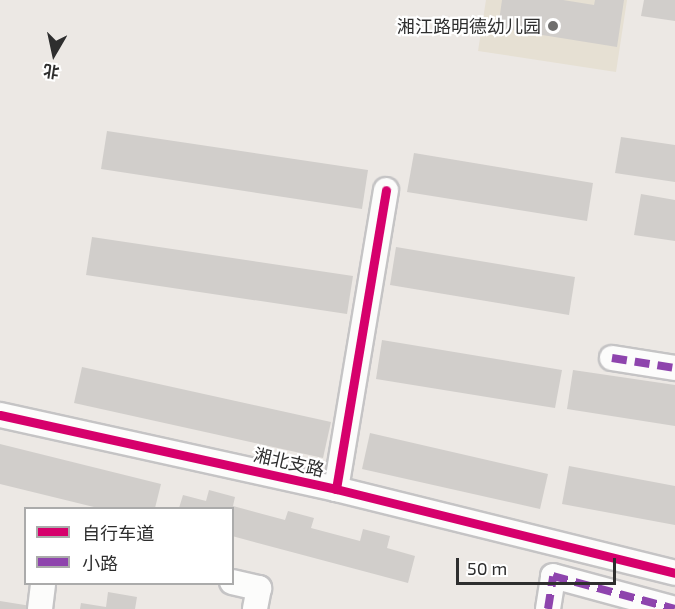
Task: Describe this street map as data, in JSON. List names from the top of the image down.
{
  "streets": {
    "street": ["湘北支路"]
  },
  "places": ["湘江路明德幼儿园"],
  "legend": ["自行车道", "小路"],
  "scale_bar": "50 m",
  "north": "bottom"
}
